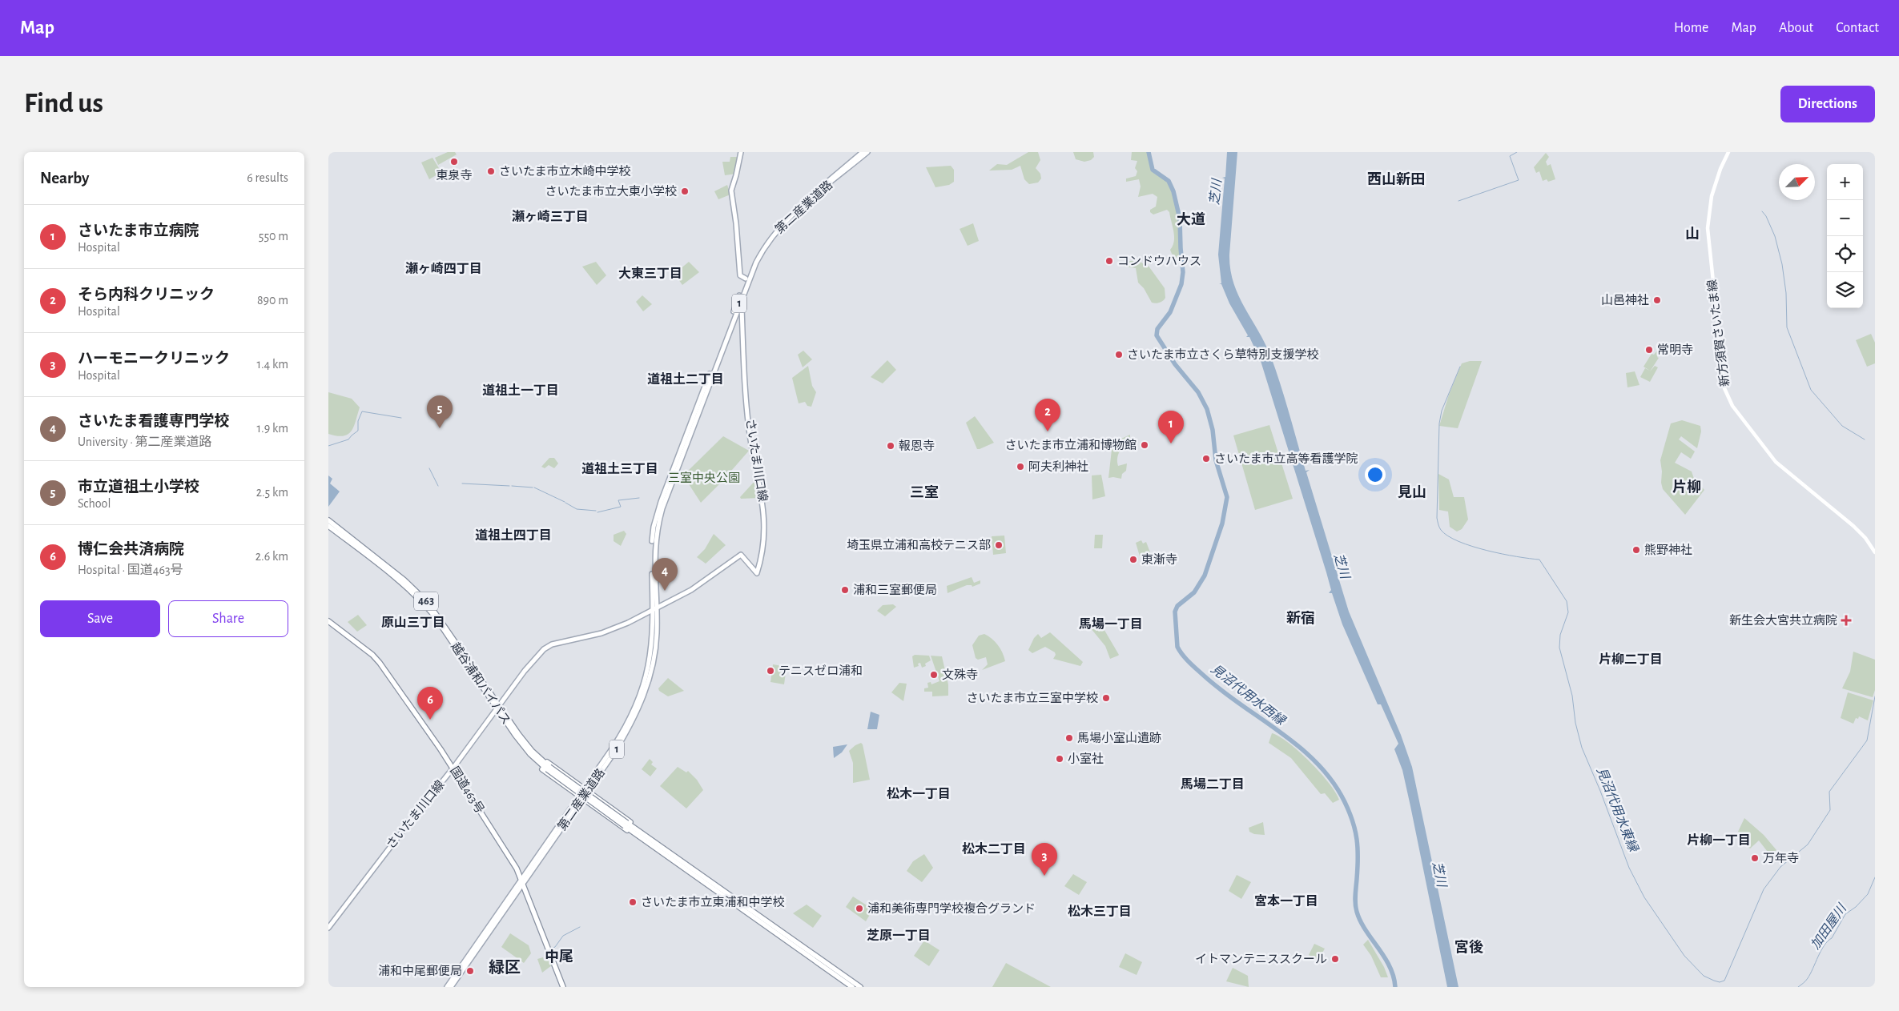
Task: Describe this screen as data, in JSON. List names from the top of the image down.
{
  "streets": {
    "highway": ["463", "越谷浦和バイパス", "国道463号"],
    "main road": [
      "第二産業道路",
      "1",
      "新方須賀さいたま線",
      "さいたま川口線"
    ]
  },
  "crossings": [
    ["第二産業道路", "1"],
    ["第二産業道路", "さいたま川口線"],
    ["第二産業道路", "越谷浦和バイパス"],
    ["第二産業道路", "国道463号"],
    ["さいたま川口線", "越谷浦和バイパス"],
    ["さいたま川口線", "国道463号"]
  ],
  "districts": [
    "西山新田",
    "瀬ヶ崎三丁目",
    "大道",
    "山",
    "瀬ヶ崎四丁目",
    "大東三丁目",
    "道祖土二丁目",
    "道祖土一丁目",
    "道祖土三丁目",
    "片柳",
    "三室",
    "見山",
    "道祖土四丁目",
    "新宿",
    "原山三丁目",
    "馬場一丁目",
    "片柳二丁目",
    "馬場二丁目",
    "松木一丁目",
    "片柳一丁目",
    "松木二丁目",
    "宮本一丁目",
    "松木三丁目",
    "芝原一丁目",
    "宮後",
    "中尾",
    "緑区"
  ],
  "water": [
    "芝川",
    "見沼代用水西縁",
    "見沼代用水東縁",
    "加田屋川"
  ],
  "parks": ["三室中央公園"],
  "places": {
    "other": [
      "東泉寺",
      "さいたま市立木崎中学校",
      "さいたま市立大東小学校",
      "コンドウハウス",
      "山邑神社",
      "常明寺",
      "さいたま市立さくら草特別支援学校",
      "さいたま市立浦和博物館",
      "報恩寺",
      "さいたま市立高等看護学院",
      "阿夫利神社",
      "埼玉県立浦和高校テニス部",
      "熊野神社",
      "東漸寺",
      "浦和三室郵便局",
      "テニスゼロ浦和",
      "文殊寺",
      "さいたま市立三室中学校",
      "馬場小室山遺跡",
      "小室社",
      "万年寺",
      "さいたま市立東浦和中学校",
      "浦和美術専門学校複合グランド",
      "イトマンテニススクール",
      "浦和中尾郵便局"
    ],
    "health": ["新生会大宮共立病院"]
  },
  "north": "top right",
  "page": {
    "header": "Map",
    "nav": [
      "Home",
      "Map",
      "About",
      "Contact"
    ],
    "buttons": [
      "Directions",
      ["Save", "Share"]
    ],
    "title": "Find us",
    "heading": ["Nearby", "6 results"],
    "map_buttons": ["+", "−"],
    "list": [
      {
        "mark": "1",
        "name": "さいたま市立病院",
        "note": "Hospital",
        "value": "550 m"
      },
      {
        "mark": "2",
        "name": "そら内科クリニック",
        "note": "Hospital",
        "value": "890 m"
      },
      {
        "mark": "3",
        "name": "ハーモニークリニック",
        "note": "Hospital",
        "value": "1.4 km"
      },
      {
        "mark": "4",
        "name": "さいたま看護専門学校",
        "note": "University · 第二産業道路",
        "value": "1.9 km"
      },
      {
        "mark": "5",
        "name": "市立道祖土小学校",
        "note": "School",
        "value": "2.5 km"
      },
      {
        "mark": "6",
        "name": "博仁会共済病院",
        "note": "Hospital · 国道463号",
        "value": "2.6 km"
      }
    ],
    "pins": [
      "5",
      "2",
      "1",
      "4",
      "6",
      "3"
    ]
  }
}
